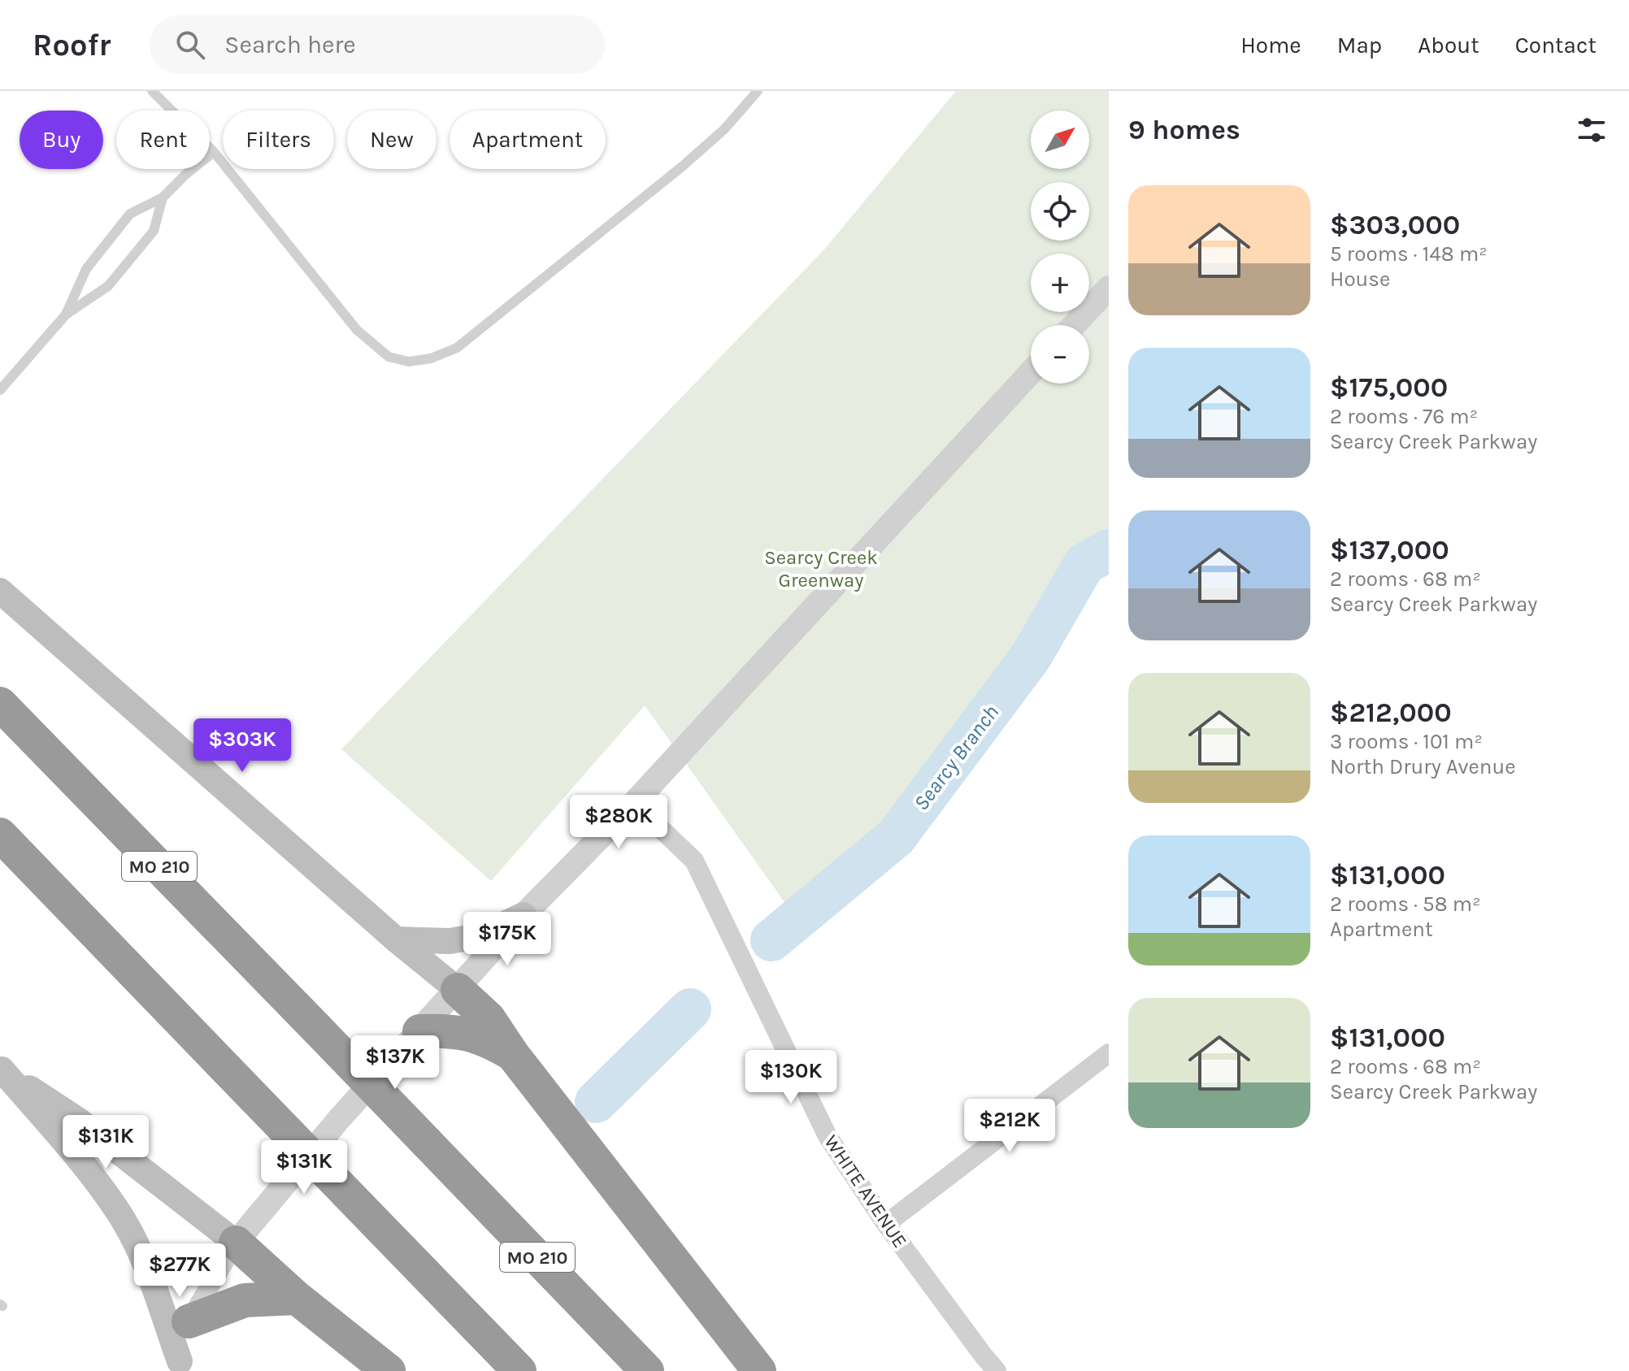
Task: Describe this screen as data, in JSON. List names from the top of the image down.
{
  "streets": {
    "highway": ["MO 210"],
    "street": ["WHITE AVENUE"]
  },
  "water": ["Searcy Branch"],
  "parks": ["Searcy Creek Greenway"],
  "north": "top right",
  "page": {
    "header": "Roofr",
    "search": "Search here",
    "nav": [
      "Home",
      "Map",
      "About",
      "Contact"
    ],
    "heading": "9 homes",
    "map_buttons": ["+", "−"],
    "chip": [
      "Buy",
      "Rent",
      "Filters",
      "New",
      "Apartment"
    ],
    "list": [
      {
        "name": "$303,000",
        "note": "5 rooms · 148 m² · House"
      },
      {
        "name": "$175,000",
        "note": "2 rooms · 76 m² · Searcy Creek Parkway"
      },
      {
        "name": "$137,000",
        "note": "2 rooms · 68 m² · Searcy Creek Parkway"
      },
      {
        "name": "$212,000",
        "note": "3 rooms · 101 m² · North Drury Avenue"
      },
      {
        "name": "$131,000",
        "note": "2 rooms · 58 m² · Apartment"
      },
      {
        "name": "$131,000",
        "note": "2 rooms · 68 m² · Searcy Creek Parkway"
      }
    ],
    "price": [
      "$303K",
      "$280K",
      "$175K",
      "$137K",
      "$130K",
      "$212K",
      "$131K",
      "$131K",
      "$277K"
    ]
  }
}
